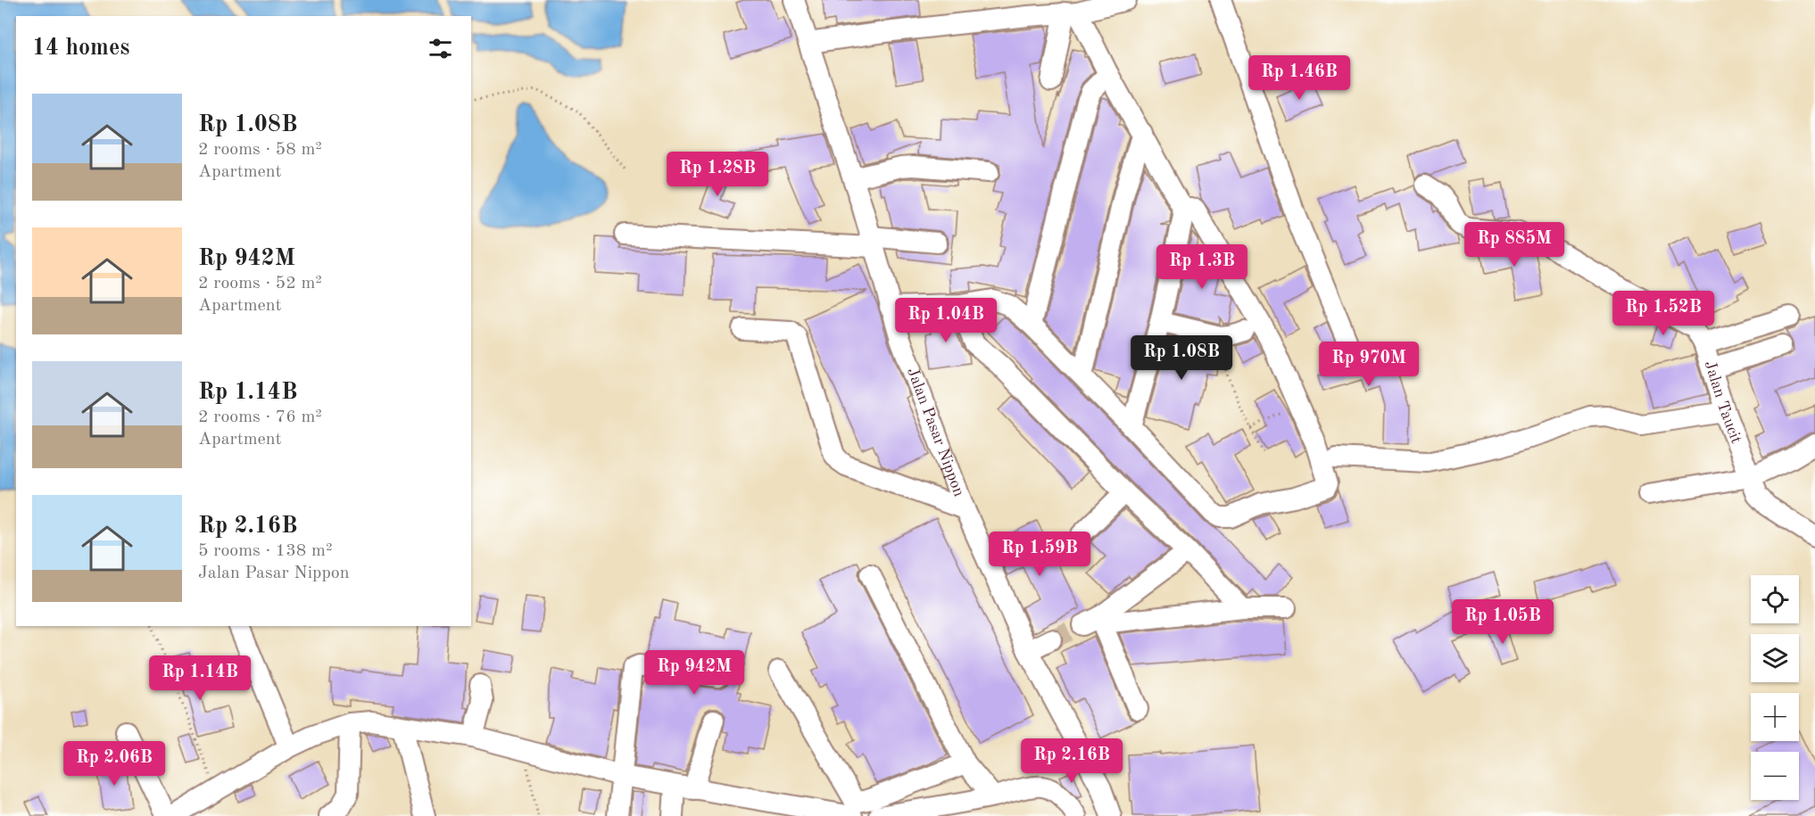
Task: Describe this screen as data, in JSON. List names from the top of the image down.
{
  "streets": {
    "street": ["Jalan Taucit", "Jalan Pasar Nippon"]
  },
  "page": {
    "heading": "14 homes",
    "price": [
      "Rp 1.46B",
      "Rp 1.28B",
      "Rp 885M",
      "Rp 1.3B",
      "Rp 1.52B",
      "Rp 1.04B",
      "Rp 1.08B",
      "Rp 970M",
      "Rp 1.59B",
      "Rp 1.05B",
      "Rp 942M",
      "Rp 1.14B",
      "Rp 2.16B",
      "Rp 2.06B"
    ],
    "list": [
      {
        "name": "Rp 1.08B",
        "note": "2 rooms · 58 m² · Apartment"
      },
      {
        "name": "Rp 942M",
        "note": "2 rooms · 52 m² · Apartment"
      },
      {
        "name": "Rp 1.14B",
        "note": "2 rooms · 76 m² · Apartment"
      },
      {
        "name": "Rp 2.16B",
        "note": "5 rooms · 138 m² · Jalan Pasar Nippon"
      }
    ],
    "map_buttons": ["+", "−"]
  }
}
